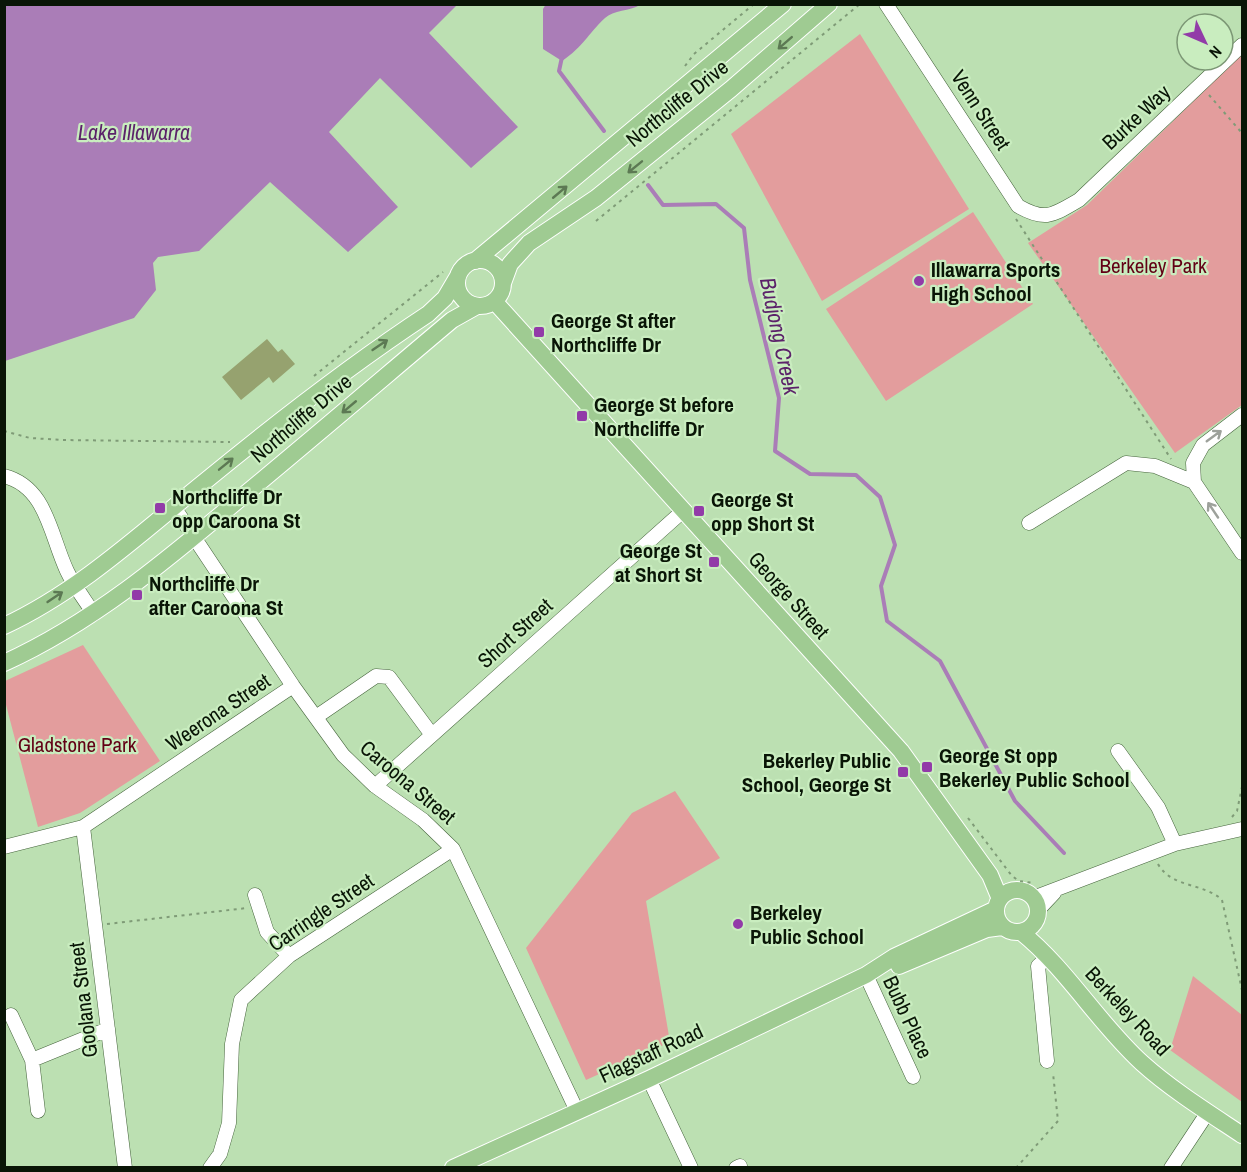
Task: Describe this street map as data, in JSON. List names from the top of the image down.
{
  "streets": {
    "main road": [
      "Northcliffe Drive",
      "George Street",
      "Berkeley Road",
      "Flagstaff Road"
    ],
    "street": [
      "Venn Street",
      "Burke Way",
      "Short Street",
      "Weerona Street",
      "Caroona Street",
      "Carringle Street",
      "Goolana Street",
      "Bubb Place"
    ]
  },
  "crossings": [
    ["Northcliffe Drive", "George Street"],
    ["Northcliffe Drive", "Caroona Street"],
    ["Venn Street", "Burke Way"],
    ["George Street", "Short Street"],
    ["George Street", "Flagstaff Road"],
    ["Short Street", "Caroona Street"],
    ["Weerona Street", "Caroona Street"],
    ["Weerona Street", "Goolana Street"],
    ["Caroona Street", "Carringle Street"],
    ["Caroona Street", "Flagstaff Road"],
    ["Bubb Place", "Flagstaff Road"]
  ],
  "water": ["Lake Illawarra", "Budjong Creek"],
  "parks": ["Berkeley Park", "Gladstone Park"],
  "places": {
    "other": ["Illawarra Sports High School", "Berkeley Public School"],
    "transit": [
      "George St after Northcliffe Dr",
      "George St before Northcliffe Dr",
      "Northcliffe Dr opp Caroona St",
      "George St opp Short St",
      "George St at Short St",
      "Northcliffe Dr after Caroona St",
      "George St opp Bekerley Public School",
      "Bekerley Public School, George St"
    ]
  },
  "north": "bottom right"
}
